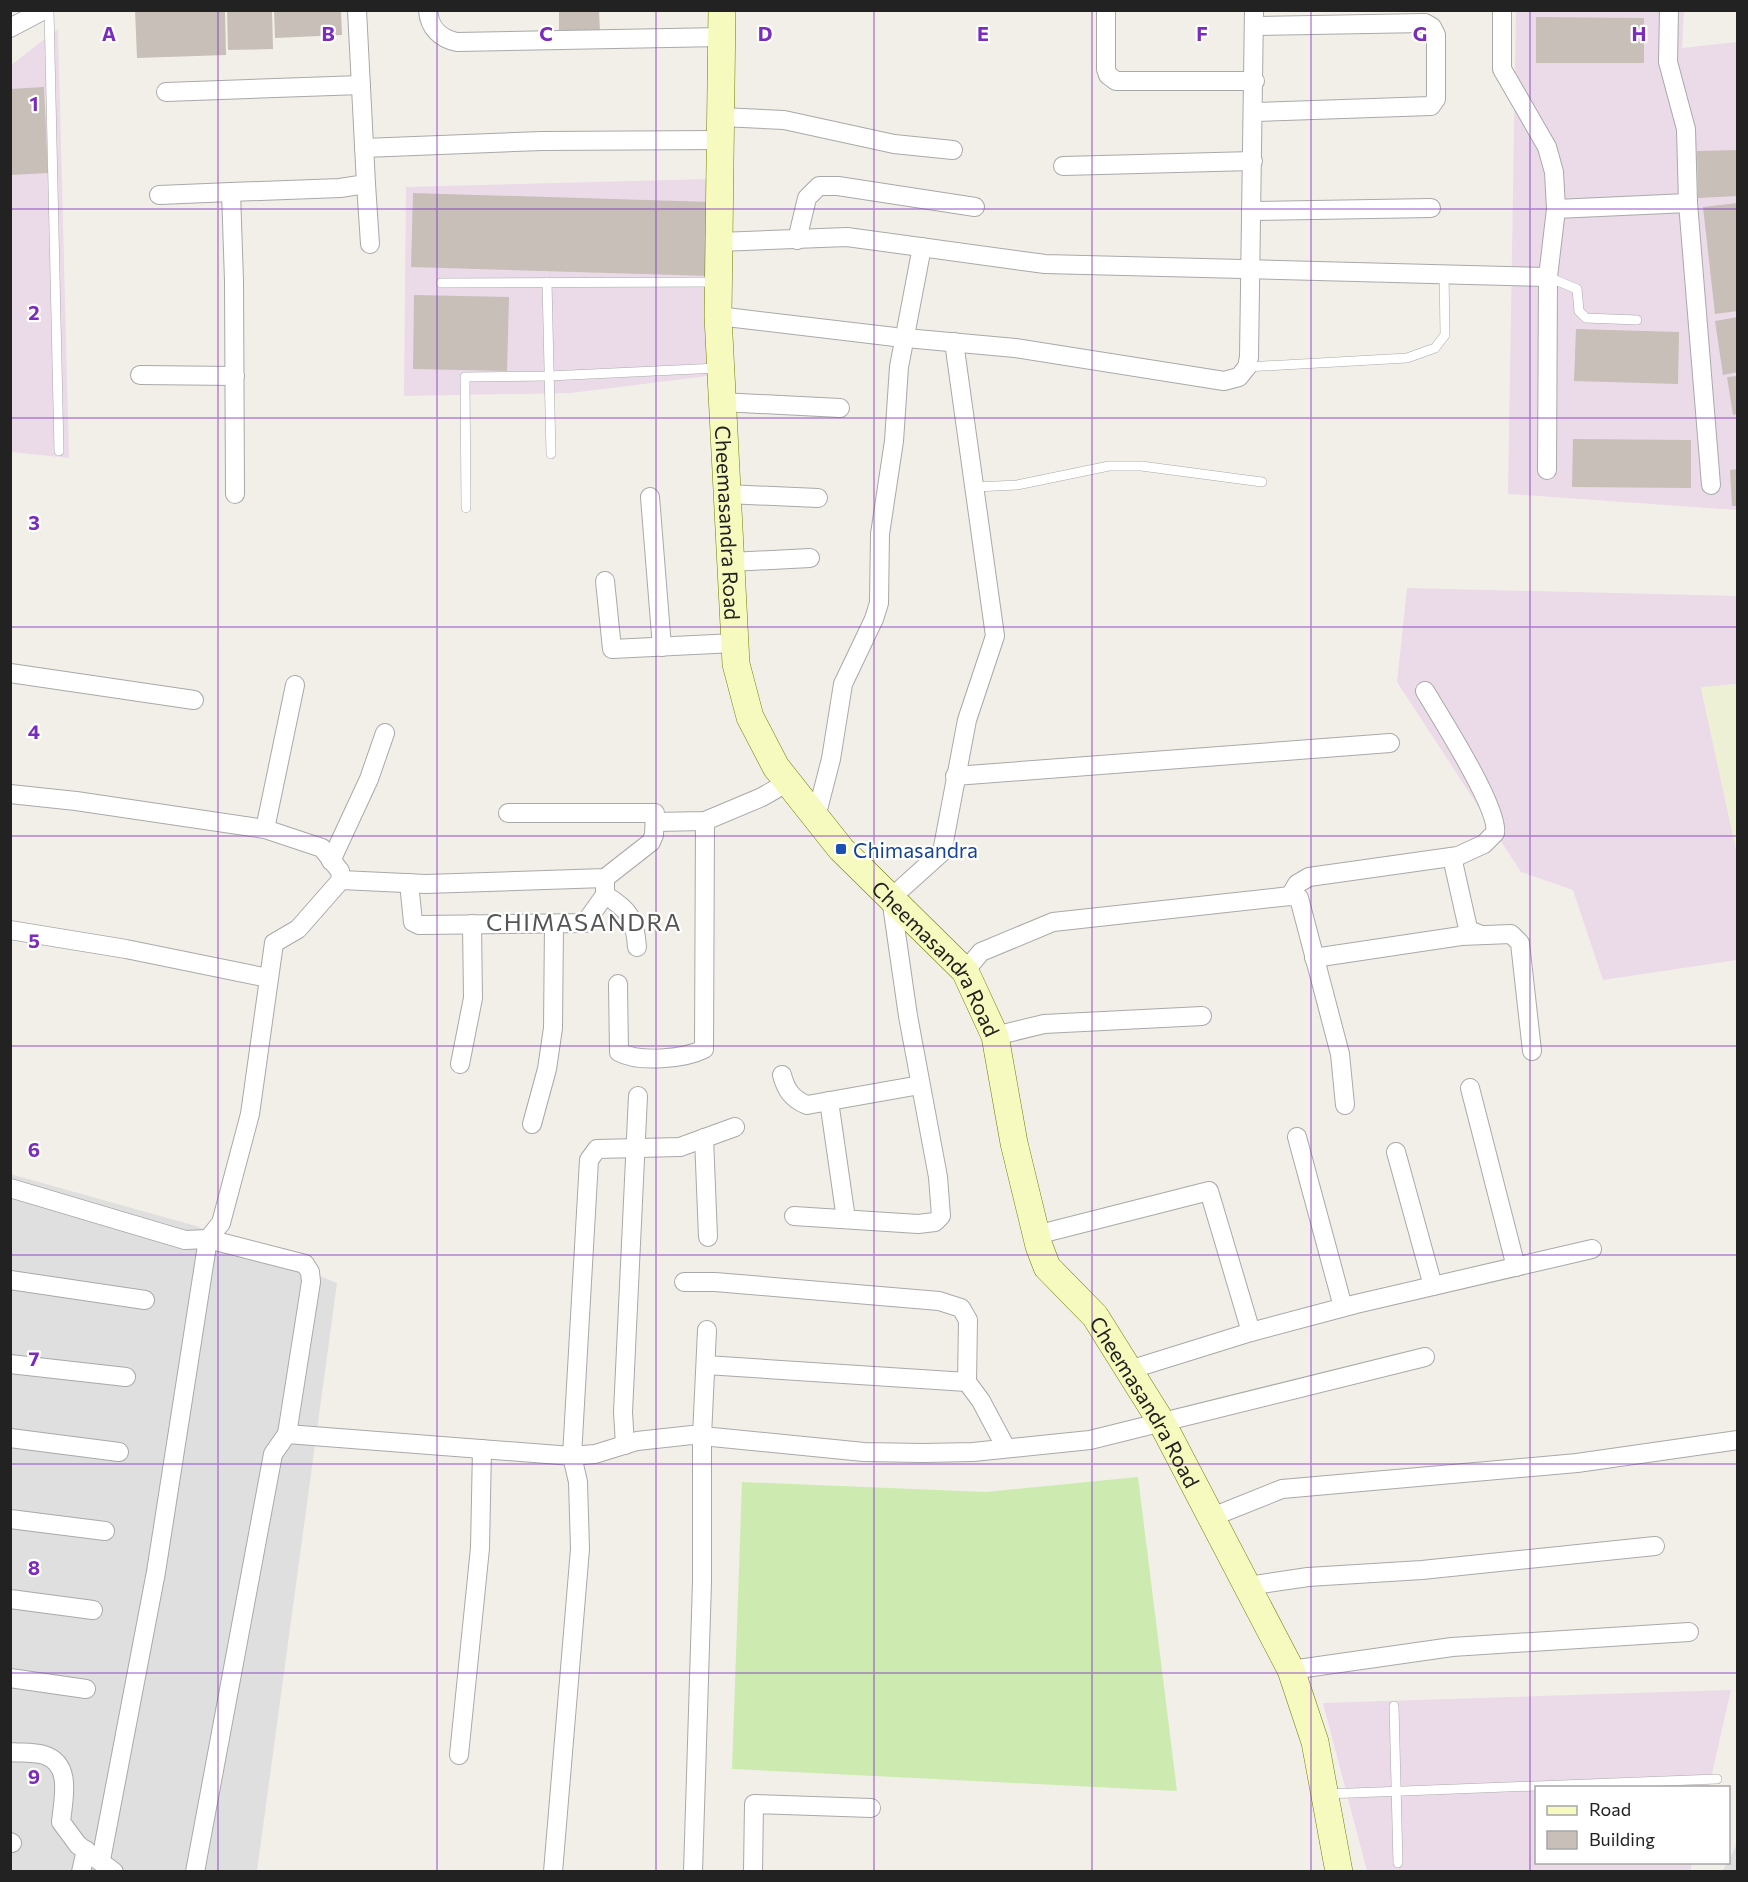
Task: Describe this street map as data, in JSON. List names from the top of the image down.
{
  "streets": {
    "street": ["Cheemasandra Road"]
  },
  "districts": ["CHIMASANDRA"],
  "places": {
    "transit": ["Chimasandra"]
  },
  "legend": ["Road", "Building"],
  "grid": {
    "columns": [
      "A",
      "B",
      "C",
      "D",
      "E",
      "F",
      "G",
      "H"
    ],
    "rows": [
      "1",
      "2",
      "3",
      "4",
      "5",
      "6",
      "7",
      "8",
      "9"
    ]
  }
}
